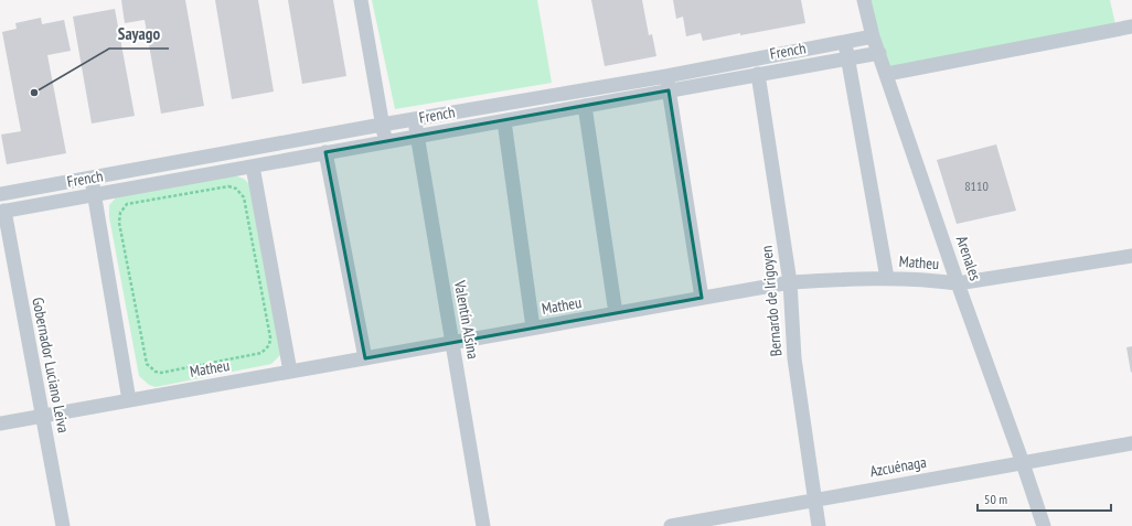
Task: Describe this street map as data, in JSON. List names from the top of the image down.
{
  "streets": {
    "street": [
      "French",
      "Arenales",
      "Matheu",
      "Bernardo de Irigoyen",
      "Valentín Alsina",
      "Gobernador Luciano Leiva",
      "Azcuénaga"
    ]
  },
  "crossings": [
    ["French", "Arenales"],
    ["French", "Bernardo de Irigoyen"],
    ["French", "Valentín Alsina"],
    ["French", "Gobernador Luciano Leiva"],
    ["Arenales", "Matheu"],
    ["Arenales", "Azcuénaga"],
    ["Matheu", "Bernardo de Irigoyen"],
    ["Matheu", "Valentín Alsina"],
    ["Matheu", "Gobernador Luciano Leiva"],
    ["Bernardo de Irigoyen", "Azcuénaga"]
  ],
  "places": ["Sayago"],
  "house_numbers": ["8110"],
  "scale_bar": "50 m"
}
